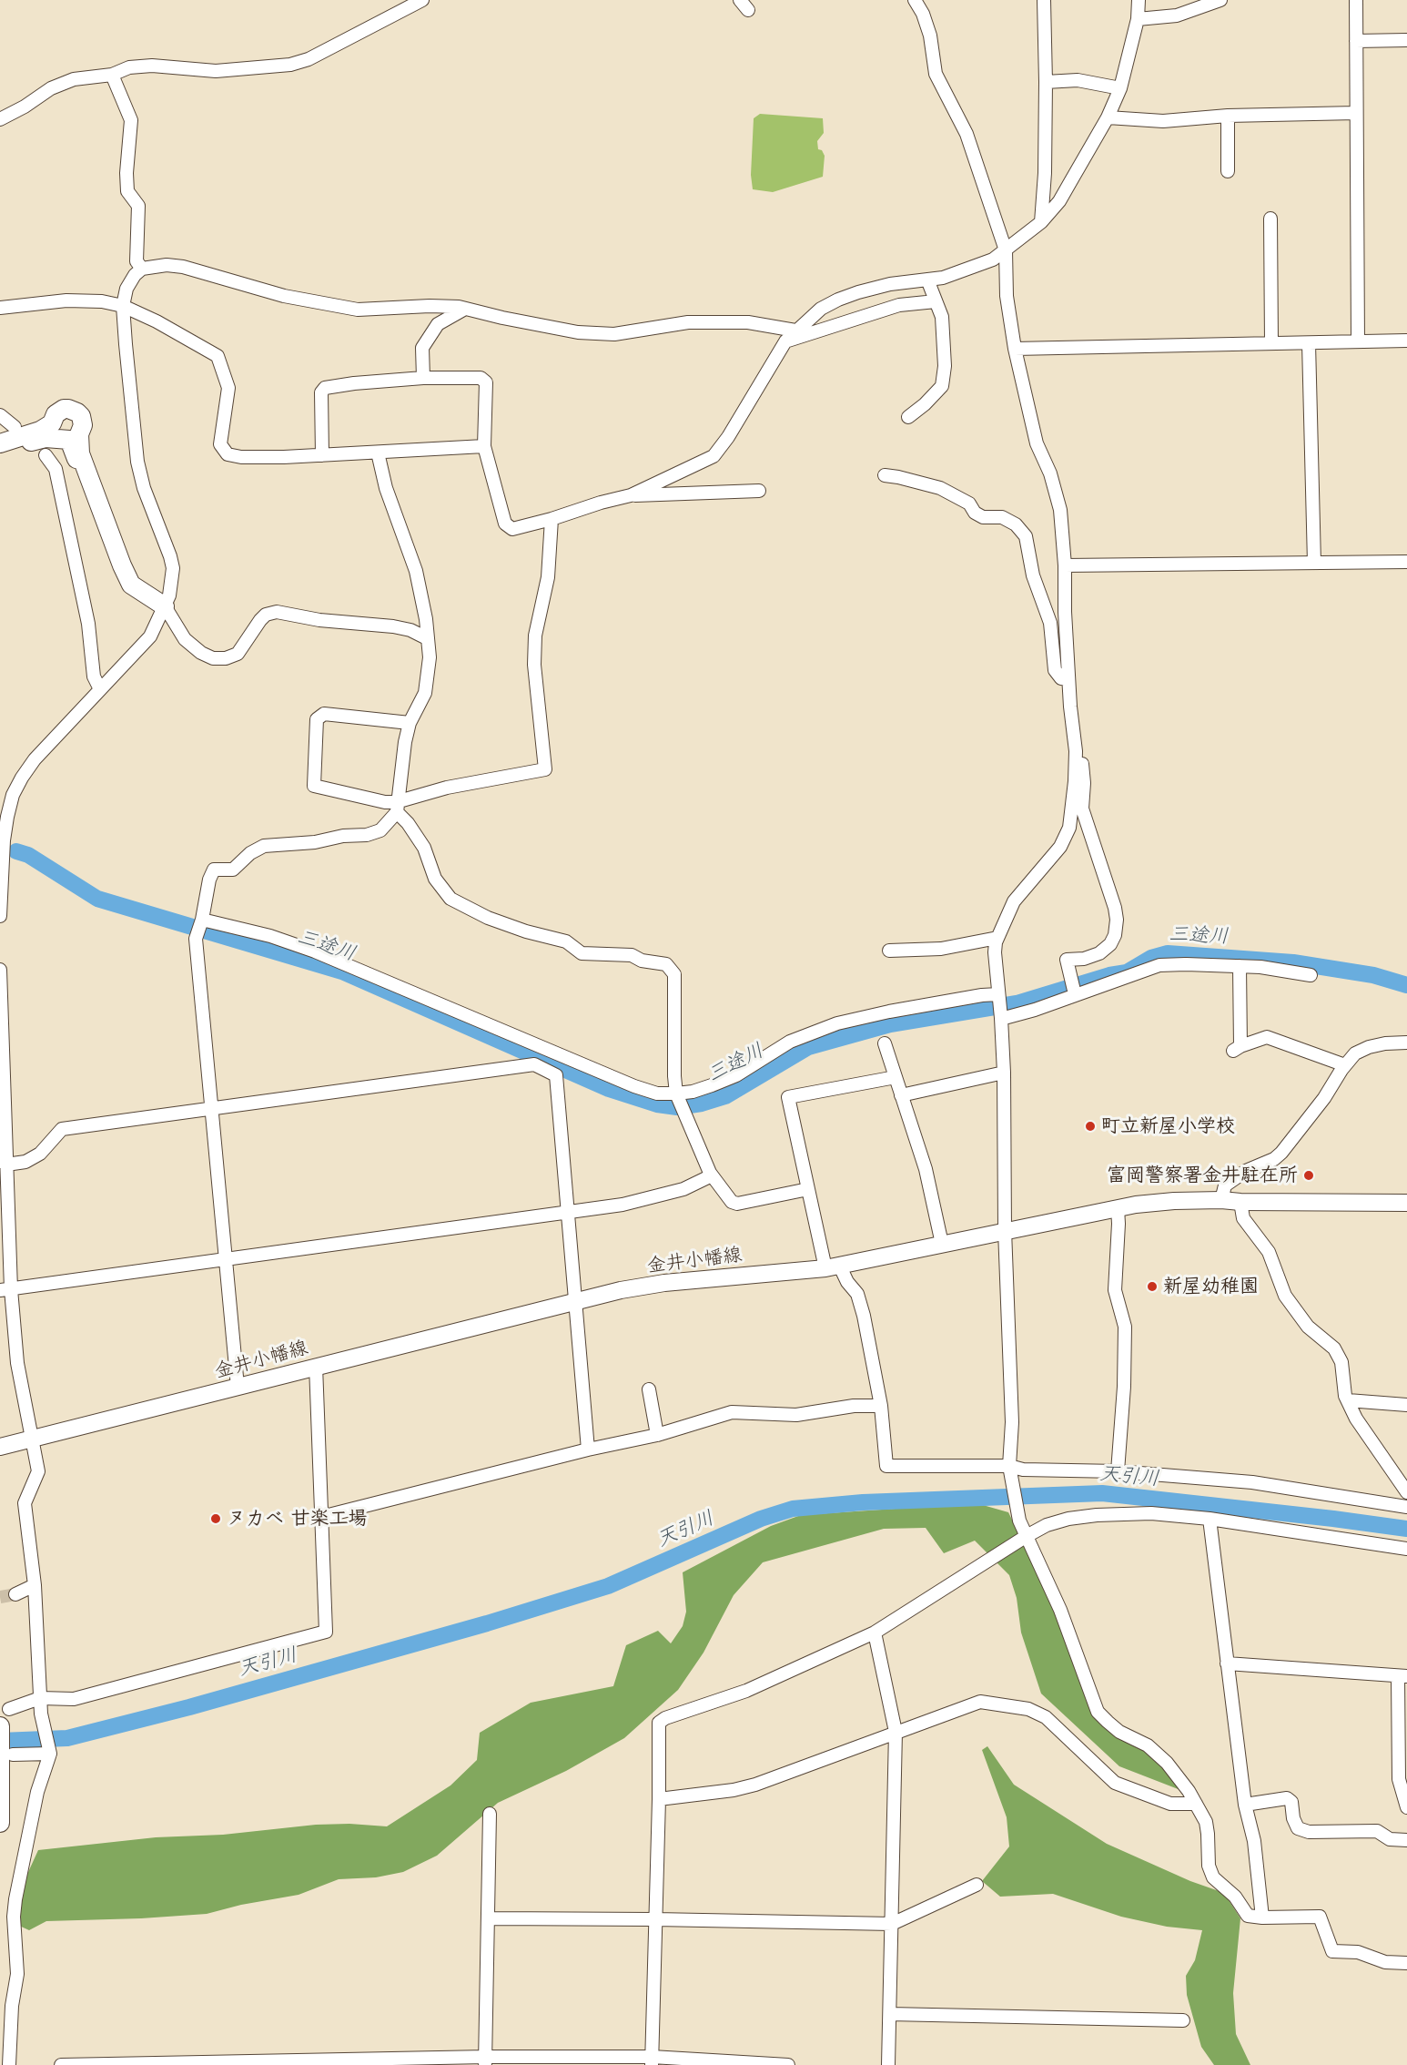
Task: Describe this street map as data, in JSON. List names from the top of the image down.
{
  "streets": {
    "main road": ["金井小幡線"]
  },
  "water": ["三途川", "天引川"],
  "places": [
    "町立新屋小学校",
    "富岡警察署金井駐在所",
    "新屋幼稚園",
    "ヌカベ 甘楽工場"
  ]
}
